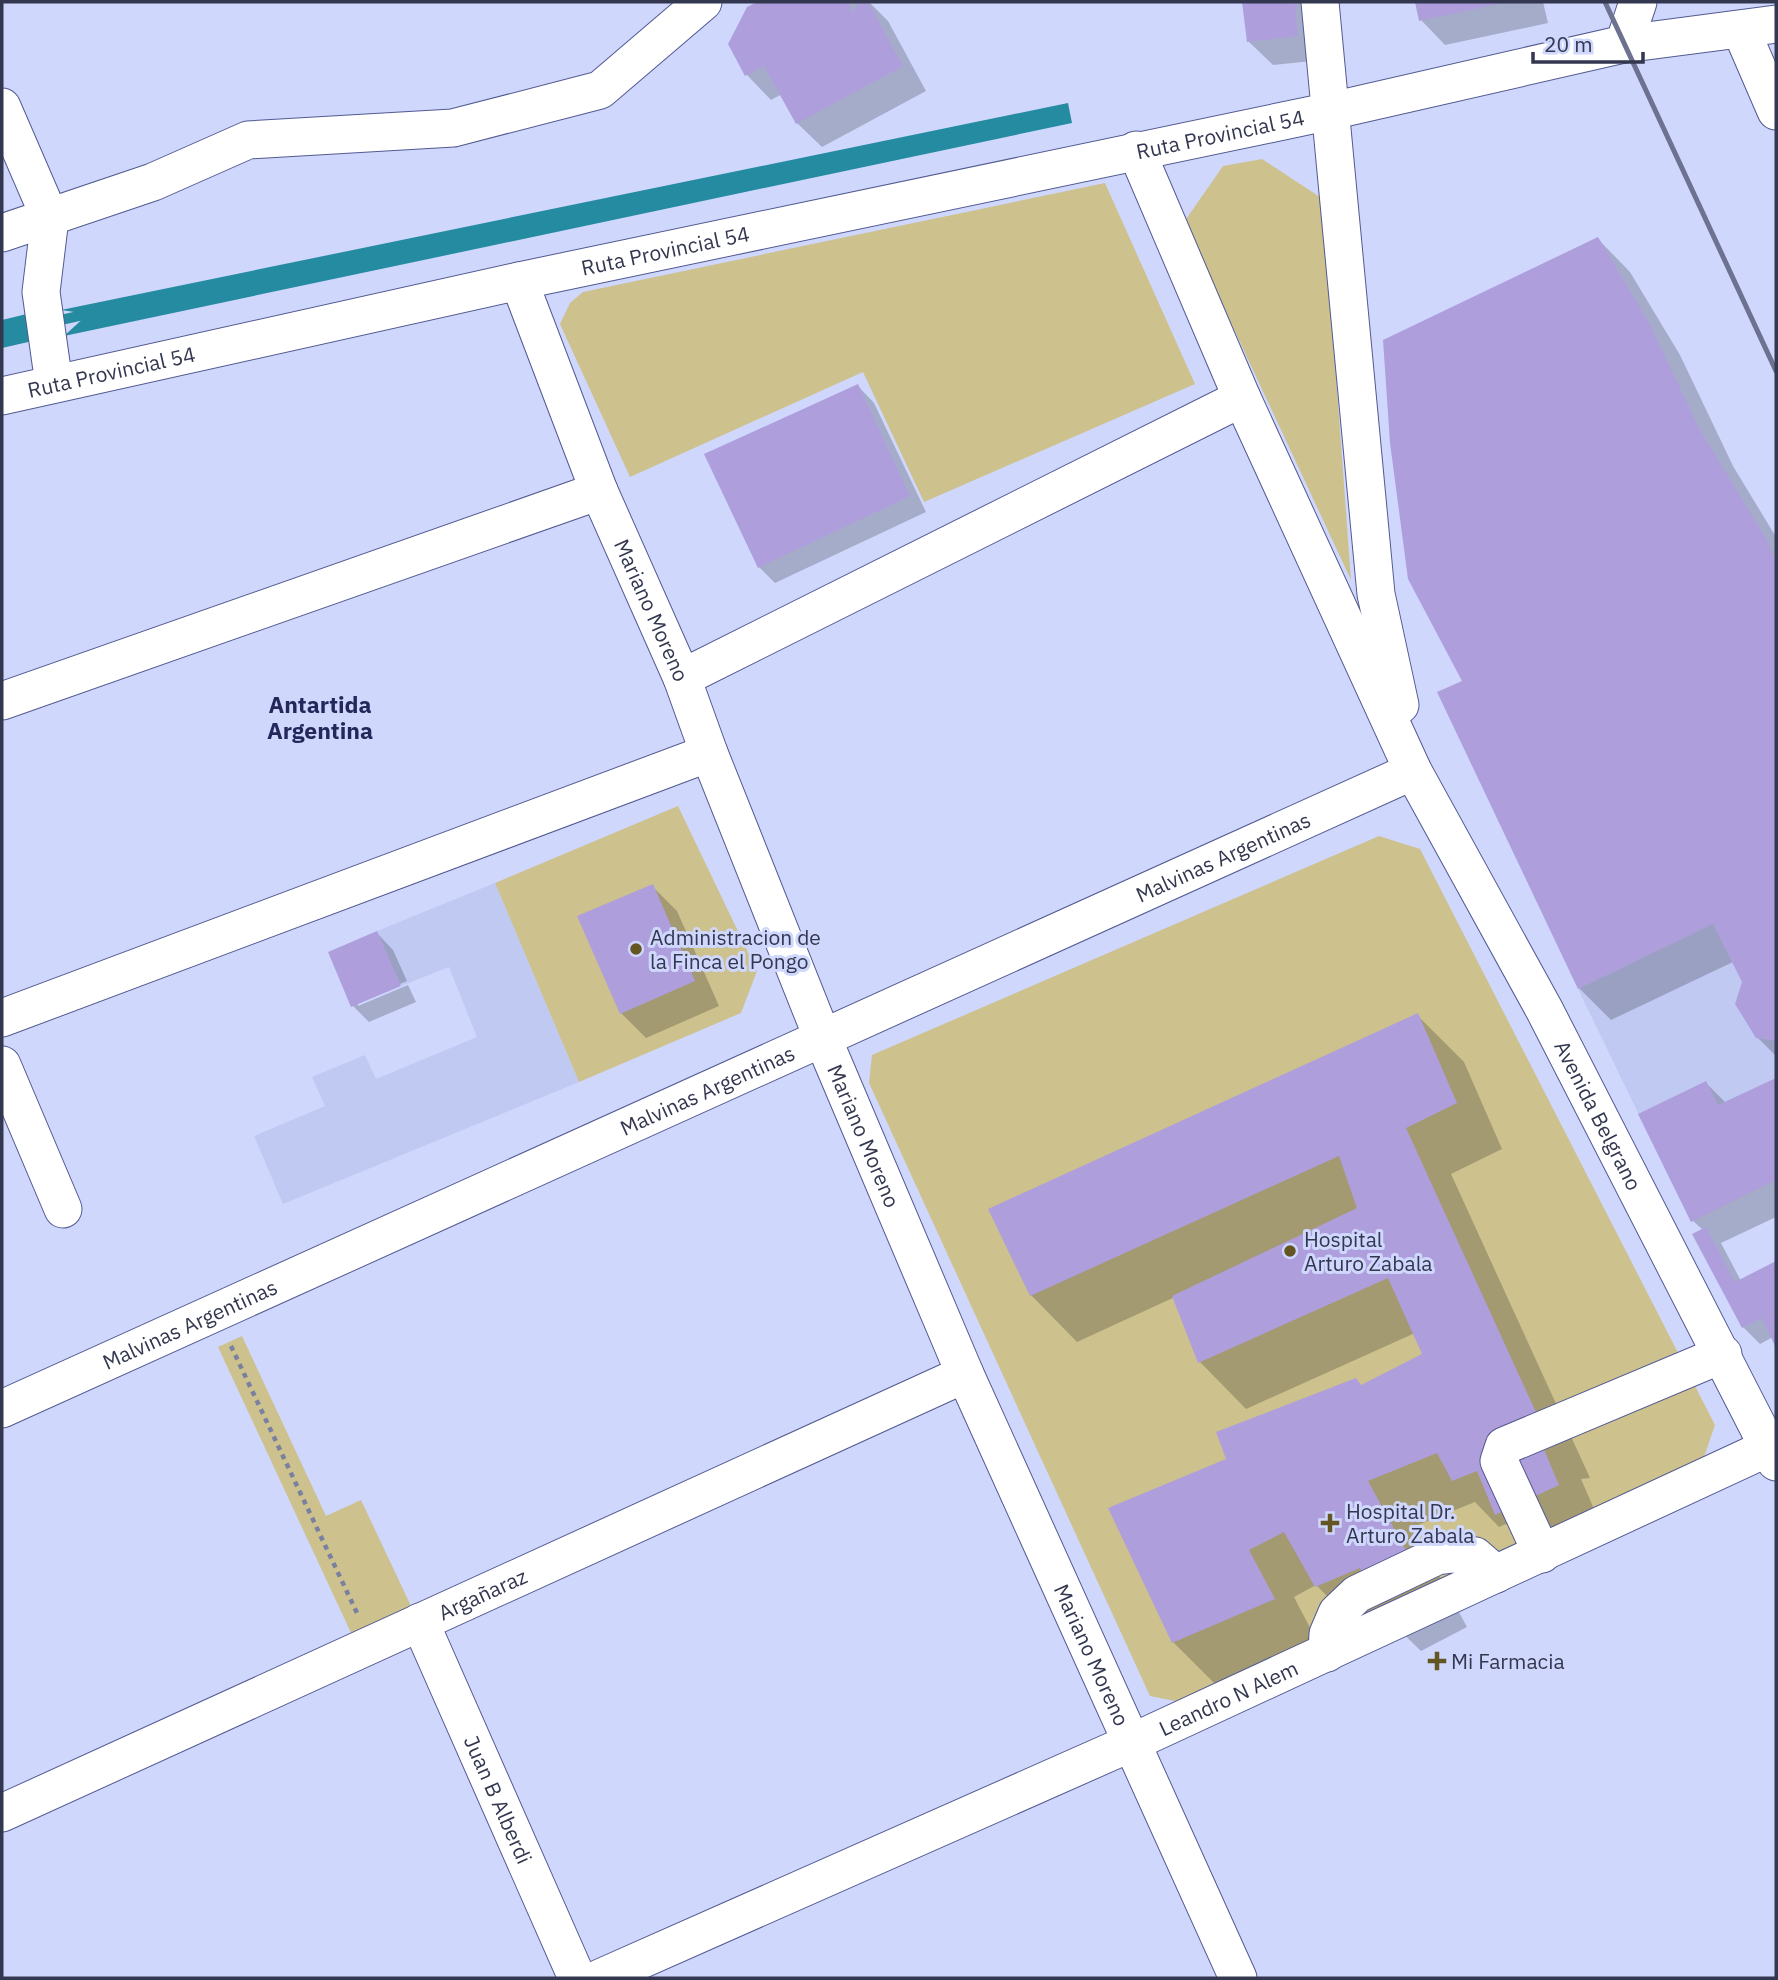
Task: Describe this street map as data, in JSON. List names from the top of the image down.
{
  "streets": {
    "street": [
      "Ruta Provincial 54",
      "Mariano Moreno",
      "Malvinas Argentinas",
      "Avenida Belgrano",
      "Argañaraz",
      "Leandro N Alem",
      "Juan B Alberdi"
    ]
  },
  "crossings": [
    ["Ruta Provincial 54", "Mariano Moreno"],
    ["Mariano Moreno", "Malvinas Argentinas"],
    ["Mariano Moreno", "Argañaraz"],
    ["Mariano Moreno", "Leandro N Alem"],
    ["Malvinas Argentinas", "Avenida Belgrano"],
    ["Avenida Belgrano", "Leandro N Alem"],
    ["Argañaraz", "Juan B Alberdi"]
  ],
  "districts": ["Antartida Argentina"],
  "places": {
    "other": ["Administracion de la Finca el Pongo", "Hospital Arturo Zabala"],
    "health": ["Hospital Dr. Arturo Zabala", "Mi Farmacia"]
  },
  "scale_bar": "20 m"
}
